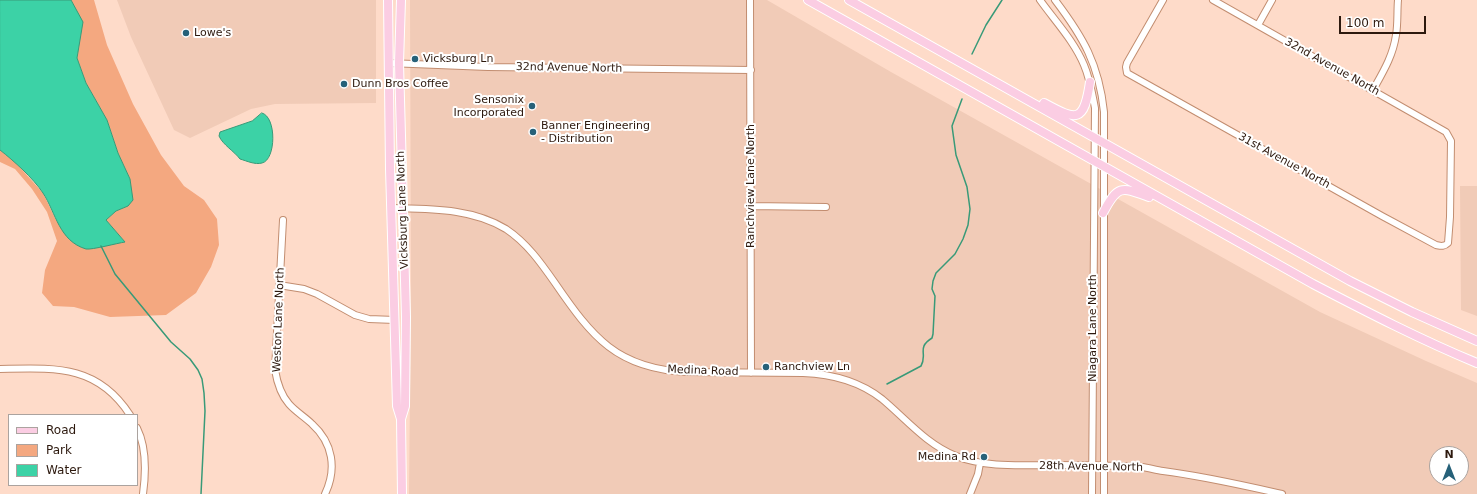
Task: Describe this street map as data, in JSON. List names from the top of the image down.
{
  "streets": {
    "main road": ["Vicksburg Lane North"],
    "street": [
      "32nd Avenue North",
      "31st Avenue North",
      "Ranchview Lane North",
      "Weston Lane North",
      "Niagara Lane North",
      "Medina Road",
      "28th Avenue North"
    ]
  },
  "crossings": [
    ["32nd Avenue North", "31st Avenue North"],
    ["32nd Avenue North", "Ranchview Lane North"],
    ["32nd Avenue North", "Vicksburg Lane North"],
    ["Ranchview Lane North", "Medina Road"],
    ["Vicksburg Lane North", "Medina Road"],
    ["Niagara Lane North", "28th Avenue North"],
    ["Medina Road", "28th Avenue North"]
  ],
  "places": [
    "Lowe's",
    "Vicksburg Ln",
    "Dunn Bros Coffee",
    "Sensonix Incorporated",
    "Banner Engineering - Distribution",
    "Ranchview Ln",
    "Medina Rd"
  ],
  "legend": ["Road", "Park", "Water"],
  "scale_bar": "100 m",
  "north": "top"
}
